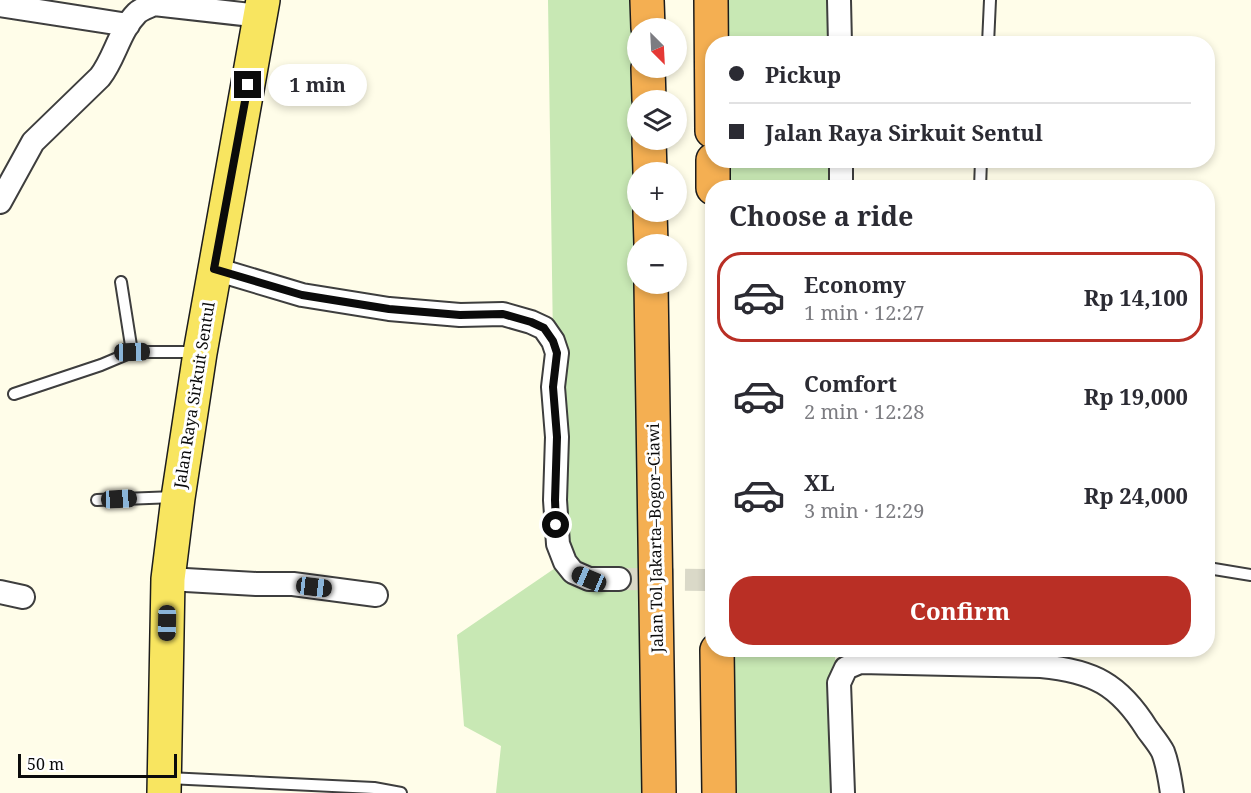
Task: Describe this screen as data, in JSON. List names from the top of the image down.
{
  "streets": {
    "highway": ["Jalan Tol Jakarta–Bogor–Ciawi"],
    "main road": ["Jalan Raya Sirkuit Sentul"]
  },
  "scale_bar": "50 m",
  "north": "bottom right",
  "page": {
    "map_buttons": ["+", "−"],
    "banner": ["Pickup", "Jalan Raya Sirkuit Sentul"],
    "bubble": "1 min",
    "heading": "Choose a ride",
    "list": [
      {
        "name": "Economy",
        "note": "1 min · 12:27",
        "value": "Rp 14,100"
      },
      {
        "name": "Comfort",
        "note": "2 min · 12:28",
        "value": "Rp 19,000"
      },
      {
        "name": "XL",
        "note": "3 min · 12:29",
        "value": "Rp 24,000"
      }
    ],
    "buttons": "Confirm",
    "scale": "50 m"
  }
}
